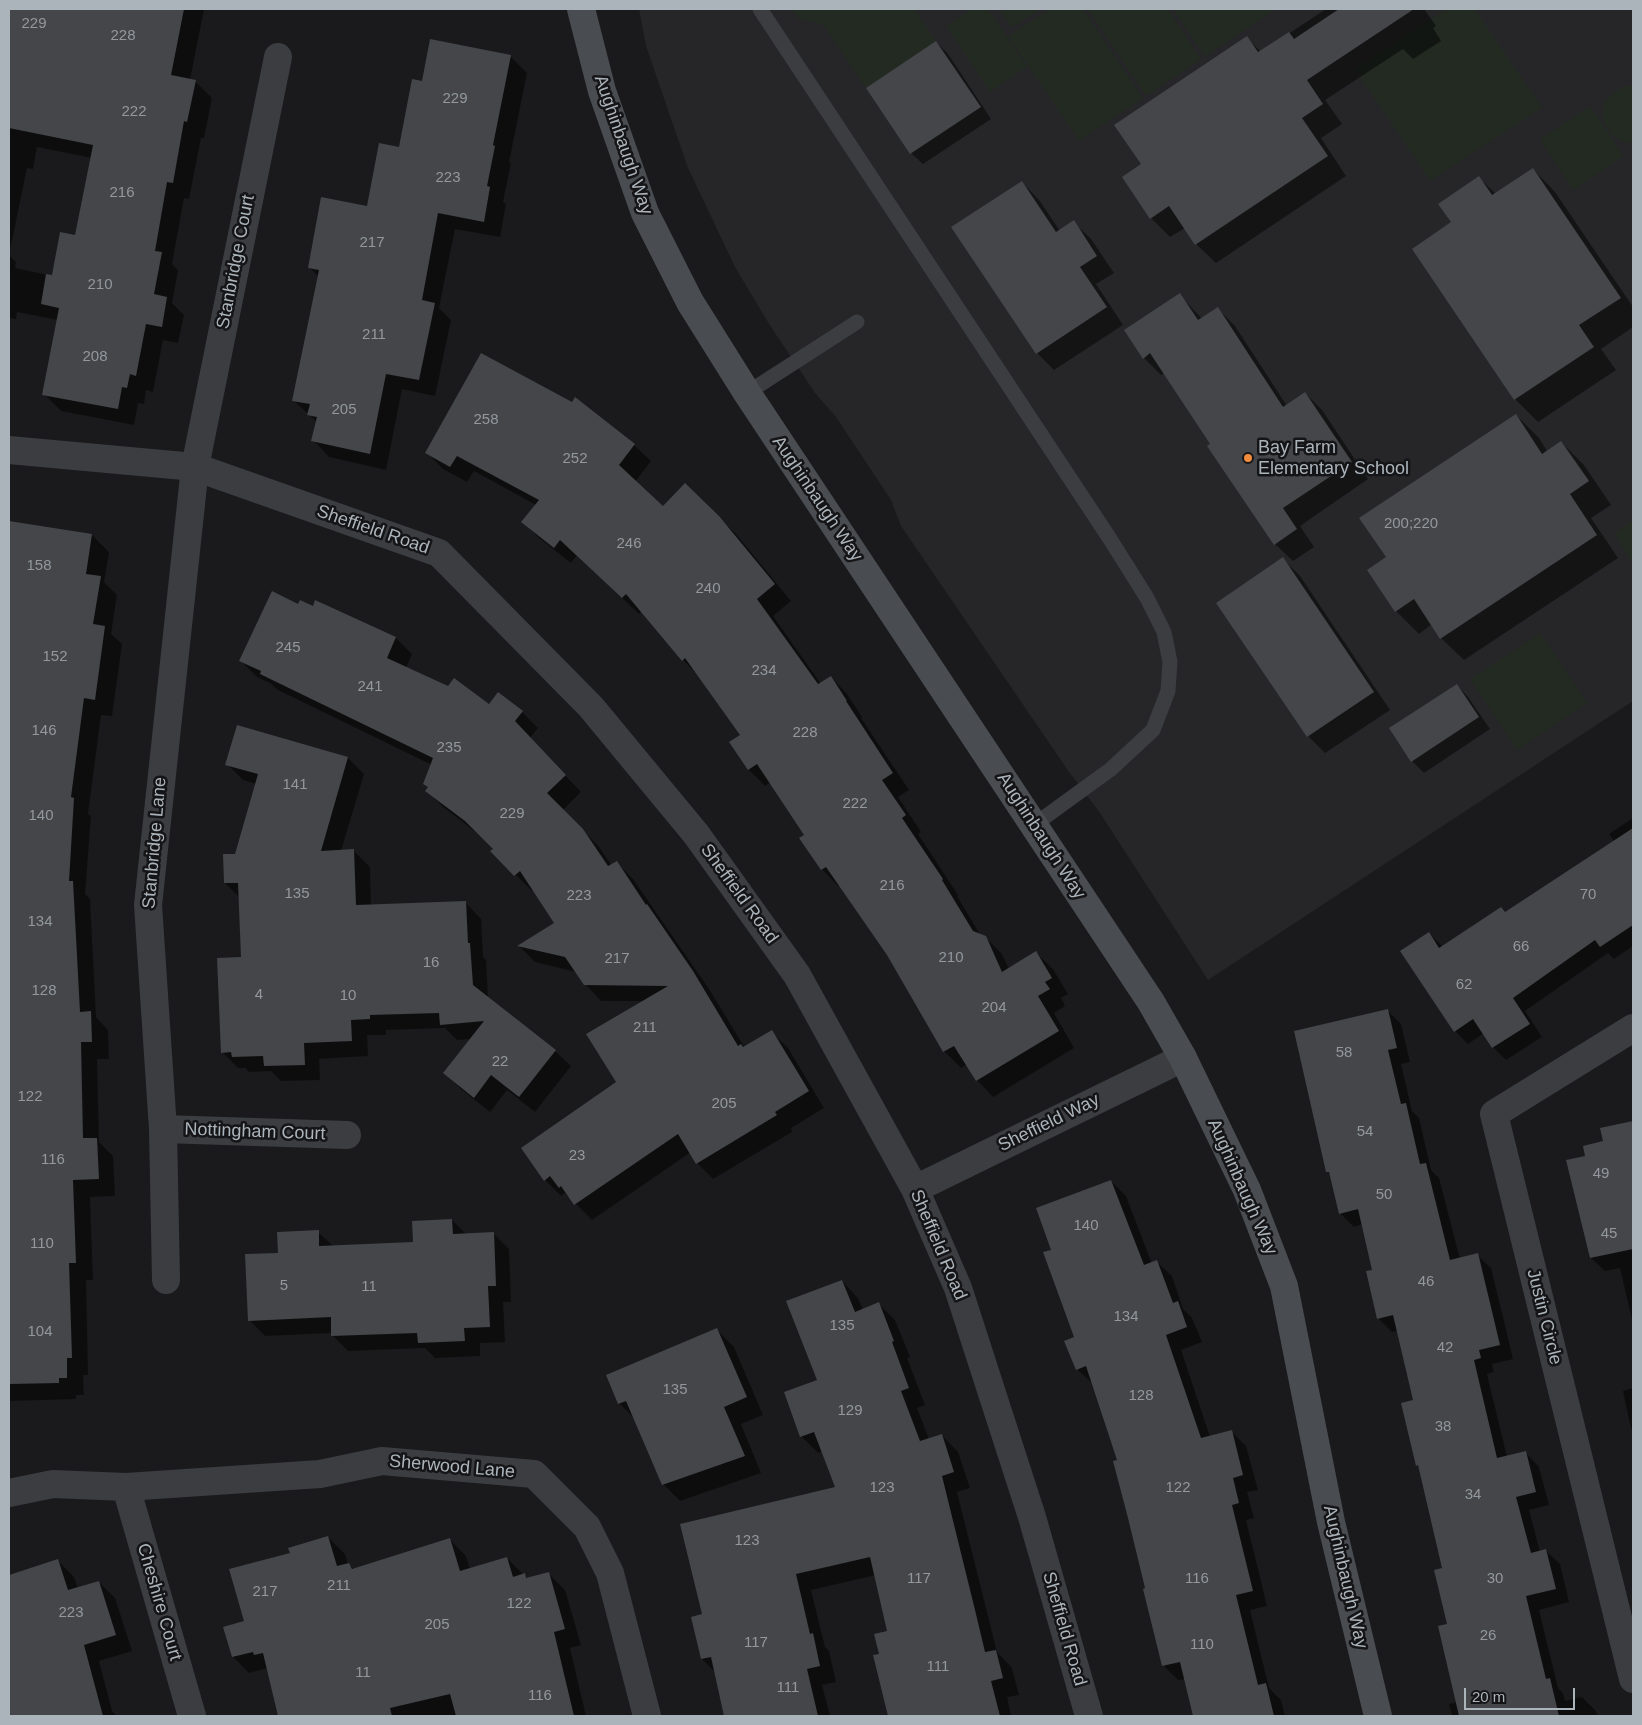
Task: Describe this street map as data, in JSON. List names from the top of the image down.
{
  "streets": {
    "street": [
      "Aughinbaugh Way",
      "Stanbridge Court",
      "Sheffield Road",
      "Stanbridge Lane",
      "Sheffield Way",
      "Nottingham Court",
      "Justin Circle",
      "Sherwood Lane",
      "Cheshire Court"
    ]
  },
  "crossings": [
    ["Aughinbaugh Way", "Sheffield Way"],
    ["Stanbridge Court", "Sheffield Road"],
    ["Stanbridge Court", "Stanbridge Lane"],
    ["Sheffield Road", "Stanbridge Lane"],
    ["Sheffield Road", "Sheffield Way"],
    ["Stanbridge Lane", "Nottingham Court"],
    ["Sherwood Lane", "Cheshire Court"]
  ],
  "places": ["Bay Farm Elementary School"],
  "house_numbers": [
    "229",
    "228",
    "229",
    "222",
    "223",
    "216",
    "217",
    "210",
    "211",
    "208",
    "205",
    "258",
    "252",
    "200;220",
    "246",
    "158",
    "240",
    "245",
    "152",
    "234",
    "241",
    "146",
    "228",
    "235",
    "141",
    "222",
    "229",
    "140",
    "216",
    "135",
    "70",
    "223",
    "134",
    "66",
    "210",
    "217",
    "16",
    "62",
    "128",
    "4",
    "10",
    "204",
    "211",
    "58",
    "22",
    "122",
    "205",
    "54",
    "23",
    "116",
    "49",
    "50",
    "140",
    "45",
    "110",
    "46",
    "5",
    "11",
    "134",
    "135",
    "104",
    "42",
    "135",
    "128",
    "129",
    "38",
    "123",
    "122",
    "34",
    "123",
    "117",
    "116",
    "30",
    "211",
    "217",
    "122",
    "223",
    "205",
    "26",
    "117",
    "110",
    "111",
    "11",
    "111",
    "116"
  ],
  "scale_bar": "20 m"
}
